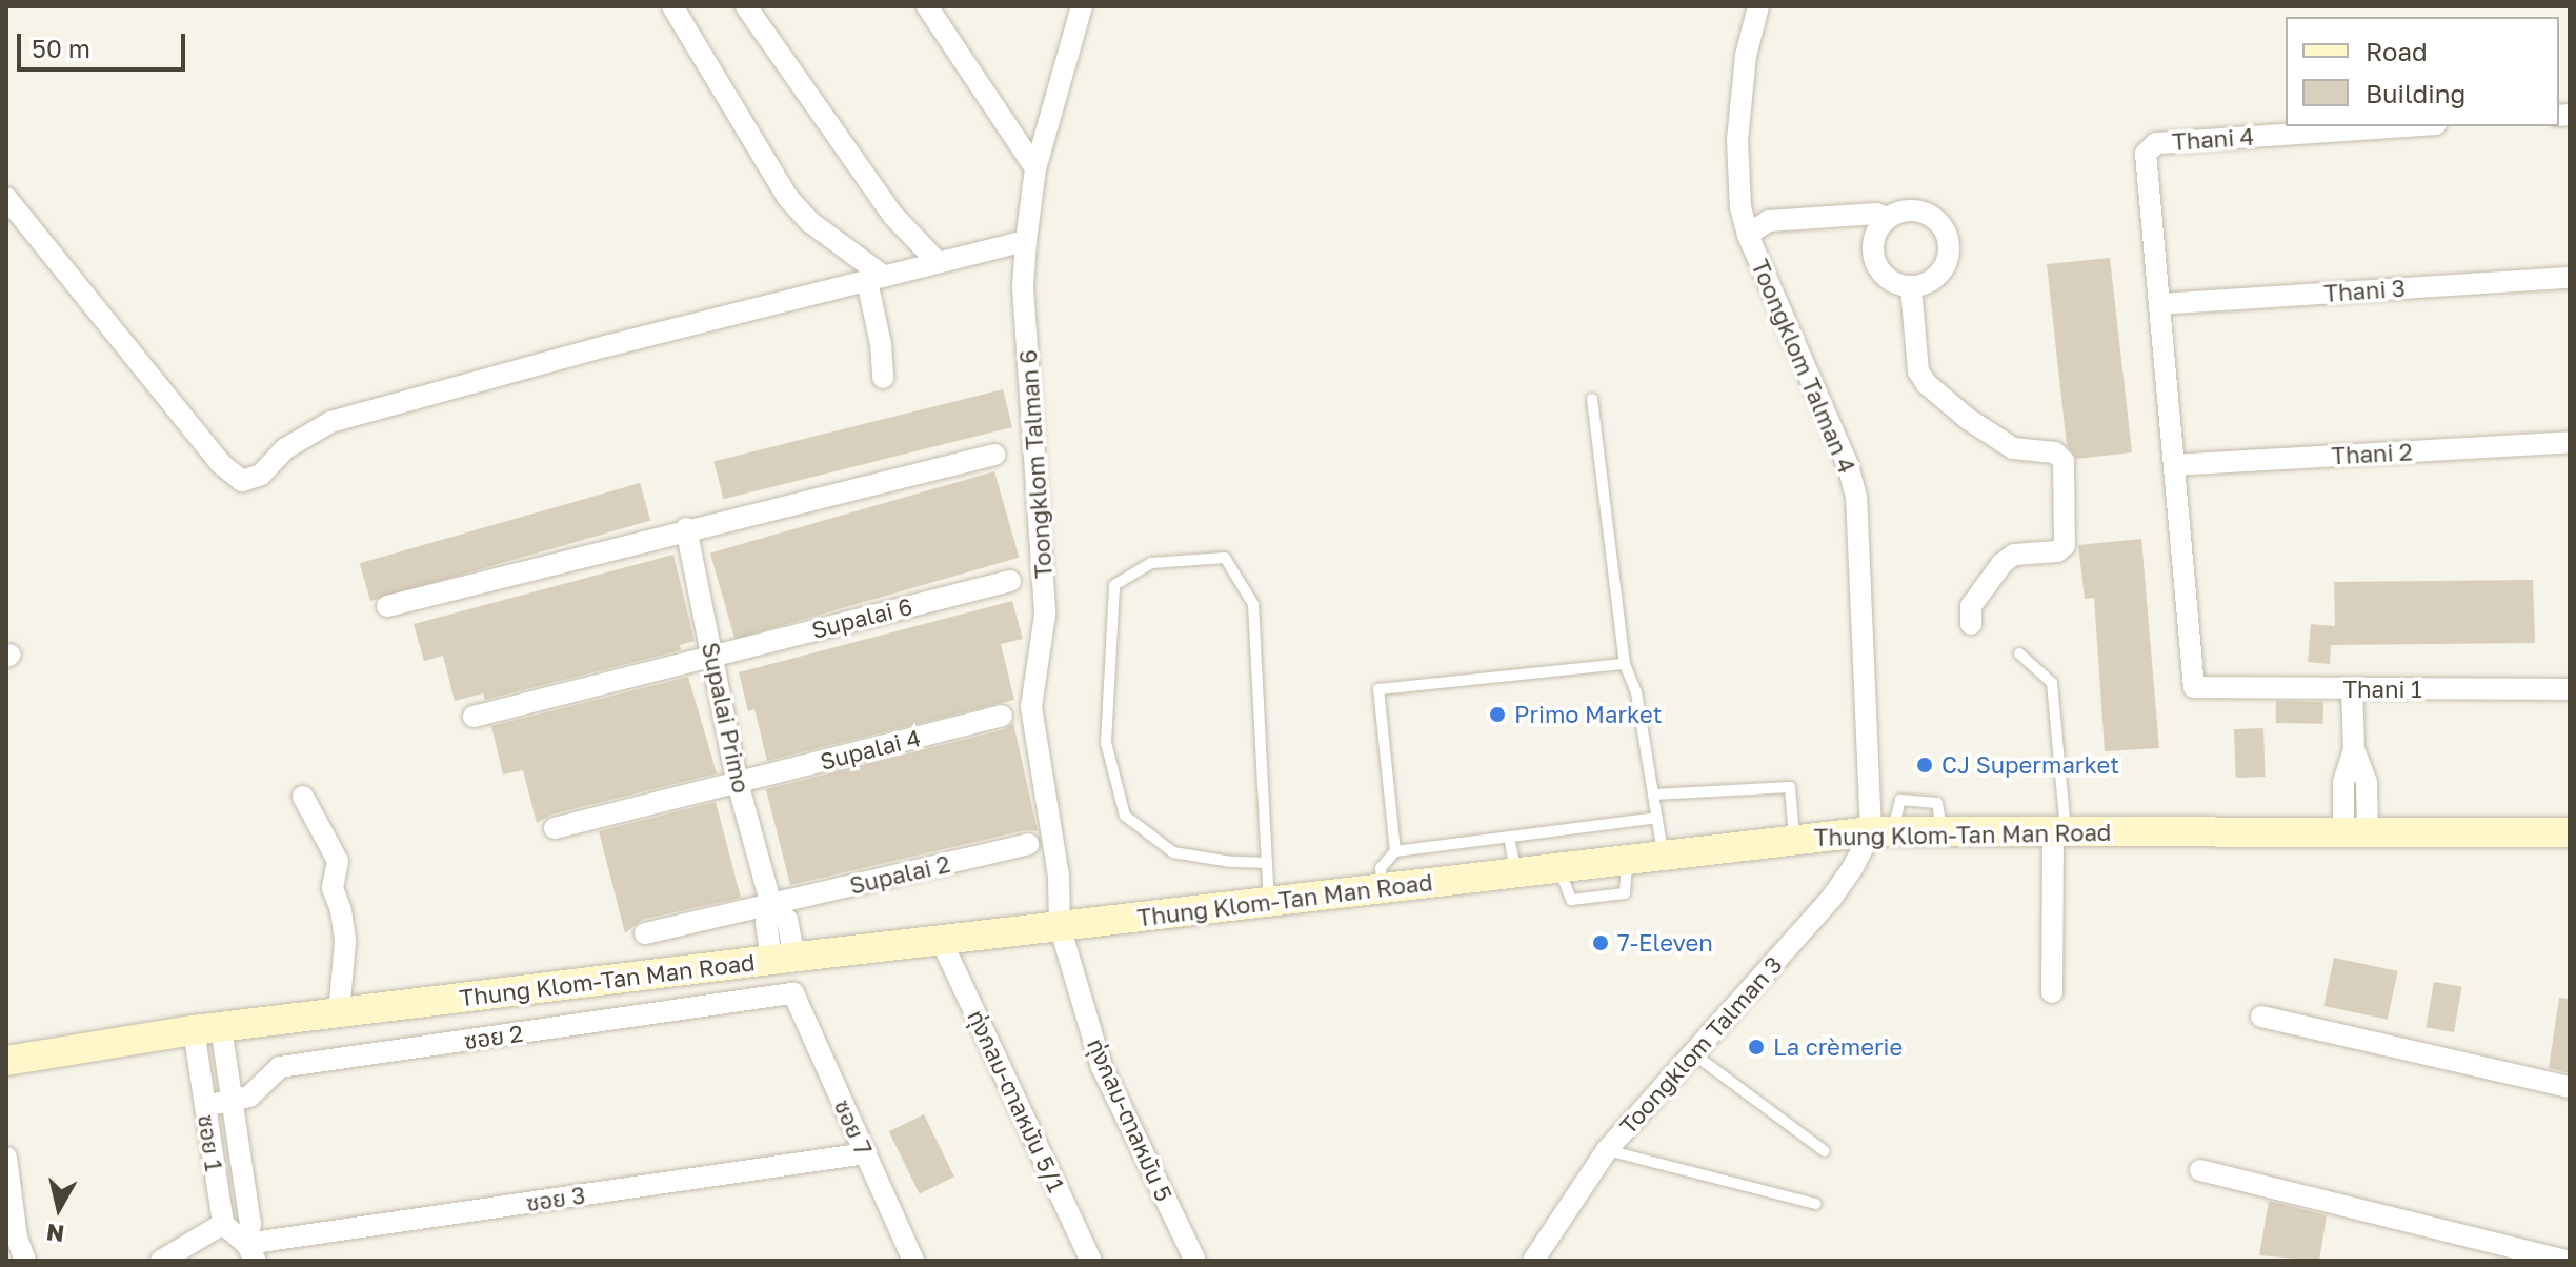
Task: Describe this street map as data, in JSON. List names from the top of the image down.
{
  "streets": {
    "street": [
      "Thani 4",
      "Thani 3",
      "Toongklom Talman 4",
      "Thani 2",
      "Toongklom Talman 6",
      "Supalai 6",
      "Thani 1",
      "Supalai Primo",
      "Supalai 4",
      "Thung Klom-Tan Man Road",
      "Supalai 2",
      "ซอย 2",
      "Toongklom Talman 3",
      "ทุ่งกลม-ตาลหมัน 5/1",
      "ทุ่งกลม-ตาลหมัน 5",
      "ซอย 7",
      "ซอย 1",
      "ซอย 3"
    ]
  },
  "crossings": [
    ["Thani 4", "Thani 3"],
    ["Toongklom Talman 4", "Thung Klom-Tan Man Road"],
    ["Toongklom Talman 4", "Toongklom Talman 3"],
    ["Thani 2", "Thani 1"],
    ["Toongklom Talman 6", "Thung Klom-Tan Man Road"],
    ["Toongklom Talman 6", "ทุ่งกลม-ตาลหมัน 5"],
    ["Supalai 6", "Supalai Primo"],
    ["Supalai Primo", "Supalai 4"],
    ["Supalai Primo", "Thung Klom-Tan Man Road"],
    ["Supalai Primo", "Supalai 2"],
    ["Thung Klom-Tan Man Road", "Toongklom Talman 3"],
    ["Thung Klom-Tan Man Road", "ทุ่งกลม-ตาลหมัน 5/1"],
    ["Thung Klom-Tan Man Road", "ทุ่งกลม-ตาลหมัน 5"],
    ["Thung Klom-Tan Man Road", "ซอย 1"],
    ["ซอย 2", "ซอย 7"],
    ["ซอย 2", "ซอย 1"],
    ["ซอย 7", "ซอย 3"],
    ["ซอย 1", "ซอย 3"]
  ],
  "places": [
    "Primo Market",
    "CJ Supermarket",
    "7-Eleven",
    "La crèmerie"
  ],
  "legend": ["Road", "Building"],
  "scale_bar": "50 m",
  "north": "bottom"
}
